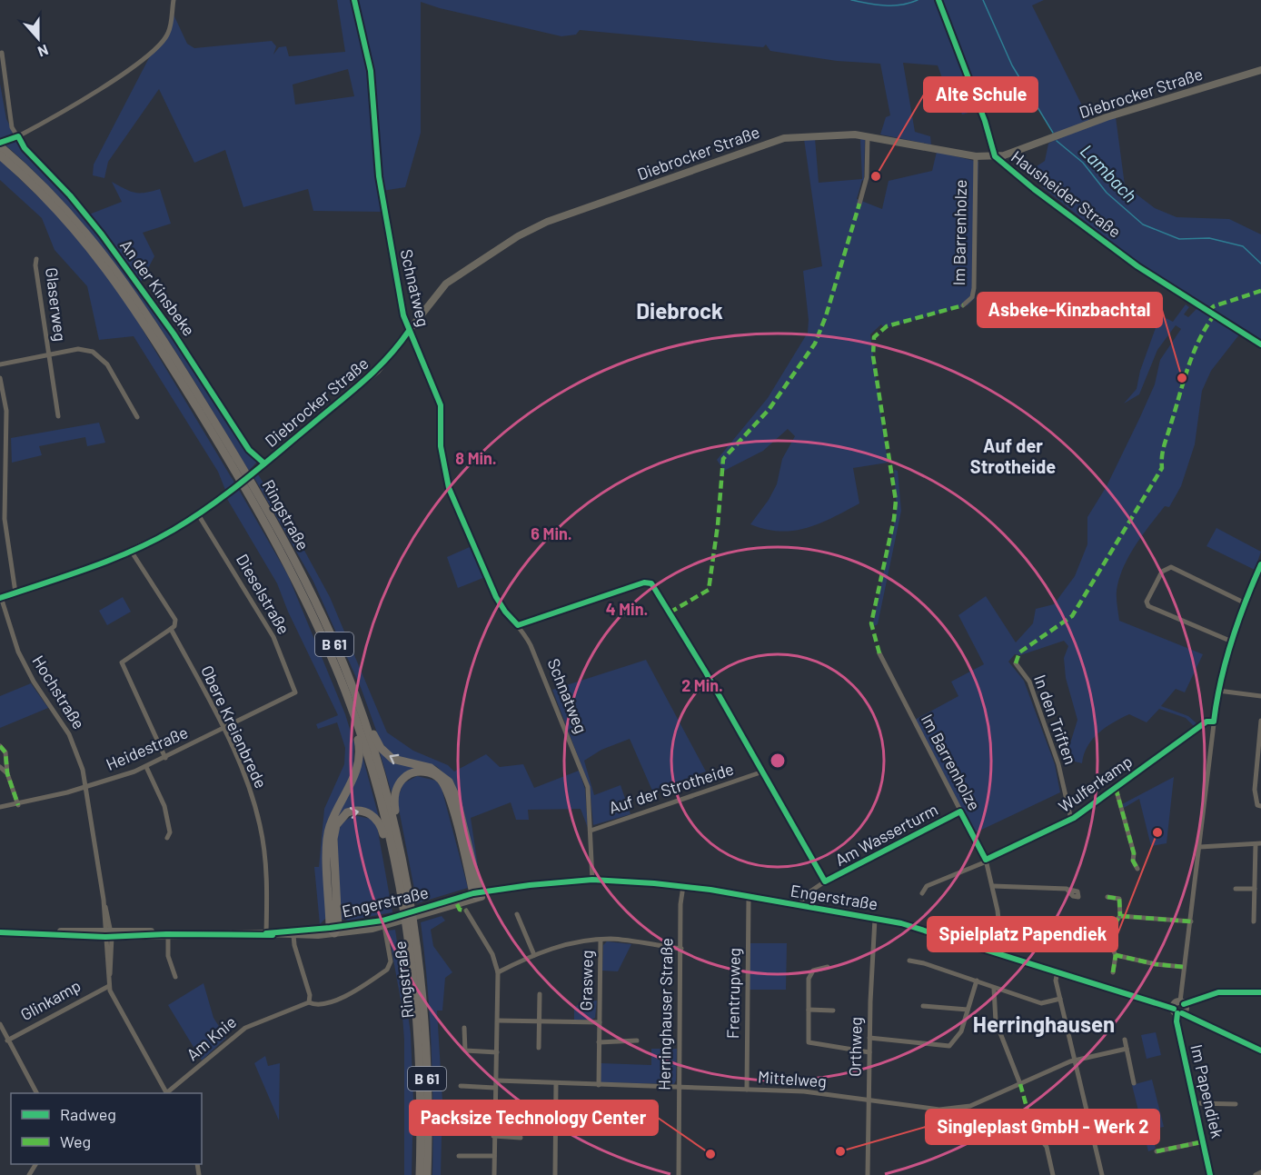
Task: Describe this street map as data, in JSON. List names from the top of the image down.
{
  "streets": {
    "highway": ["Ringstraße", "B 61"],
    "main road": ["Diebrocker Straße", "Engerstraße"],
    "street": [
      "Hausheider Straße",
      "Im Barrenholze",
      "An der Kinsbeke",
      "Schnatweg",
      "Glaserweg",
      "Dieselstraße",
      "Hochstraße",
      "In den Triften",
      "Obere Kreienbrede",
      "Heidestraße",
      "Wulferkamp",
      "Auf der Strotheide",
      "Am Wasserturm",
      "Grasweg",
      "Frentrupweg",
      "Glinkamp",
      "Herringhauser Straße",
      "Am Knie",
      "Orthweg",
      "Mittelweg",
      "Im Papendiek"
    ]
  },
  "crossings": [
    ["Diebrocker Straße", "Hausheider Straße"],
    ["Diebrocker Straße", "Im Barrenholze"],
    ["Diebrocker Straße", "An der Kinsbeke"],
    ["Diebrocker Straße", "Schnatweg"],
    ["Diebrocker Straße", "Dieselstraße"],
    ["Diebrocker Straße", "Hochstraße"],
    ["Diebrocker Straße", "Obere Kreienbrede"],
    ["Im Barrenholze", "Wulferkamp"],
    ["Im Barrenholze", "Am Wasserturm"],
    ["Im Barrenholze", "Engerstraße"],
    ["Schnatweg", "Auf der Strotheide"],
    ["Schnatweg", "Engerstraße"],
    ["Dieselstraße", "Heidestraße"],
    ["Hochstraße", "Heidestraße"],
    ["Hochstraße", "Engerstraße"],
    ["Hochstraße", "Glinkamp"],
    ["In den Triften", "Wulferkamp"],
    ["Obere Kreienbrede", "Heidestraße"],
    ["Obere Kreienbrede", "Engerstraße"],
    ["Wulferkamp", "Im Papendiek"],
    ["Auf der Strotheide", "Am Wasserturm"],
    ["Am Wasserturm", "Engerstraße"],
    ["Engerstraße", "Frentrupweg"],
    ["Engerstraße", "Herringhauser Straße"],
    ["Engerstraße", "Am Knie"],
    ["Engerstraße", "Orthweg"],
    ["Engerstraße", "Im Papendiek"],
    ["Grasweg", "Mittelweg"],
    ["Frentrupweg", "Mittelweg"],
    ["Herringhauser Straße", "Mittelweg"],
    ["Orthweg", "Mittelweg"]
  ],
  "districts": ["Diebrock", "Auf der Strotheide", "Herringhausen"],
  "water": ["Lambach"],
  "places": [
    "Alte Schule",
    "Asbeke-Kinzbachtal",
    "Spielplatz Papendiek",
    "Singleplast GmbH - Werk 2",
    "Packsize Technology Center"
  ],
  "legend": ["Radweg", "Weg"],
  "north": "bottom",
  "rings": [
    "8 Min.",
    "6 Min.",
    "4 Min.",
    "2 Min."
  ]
}
